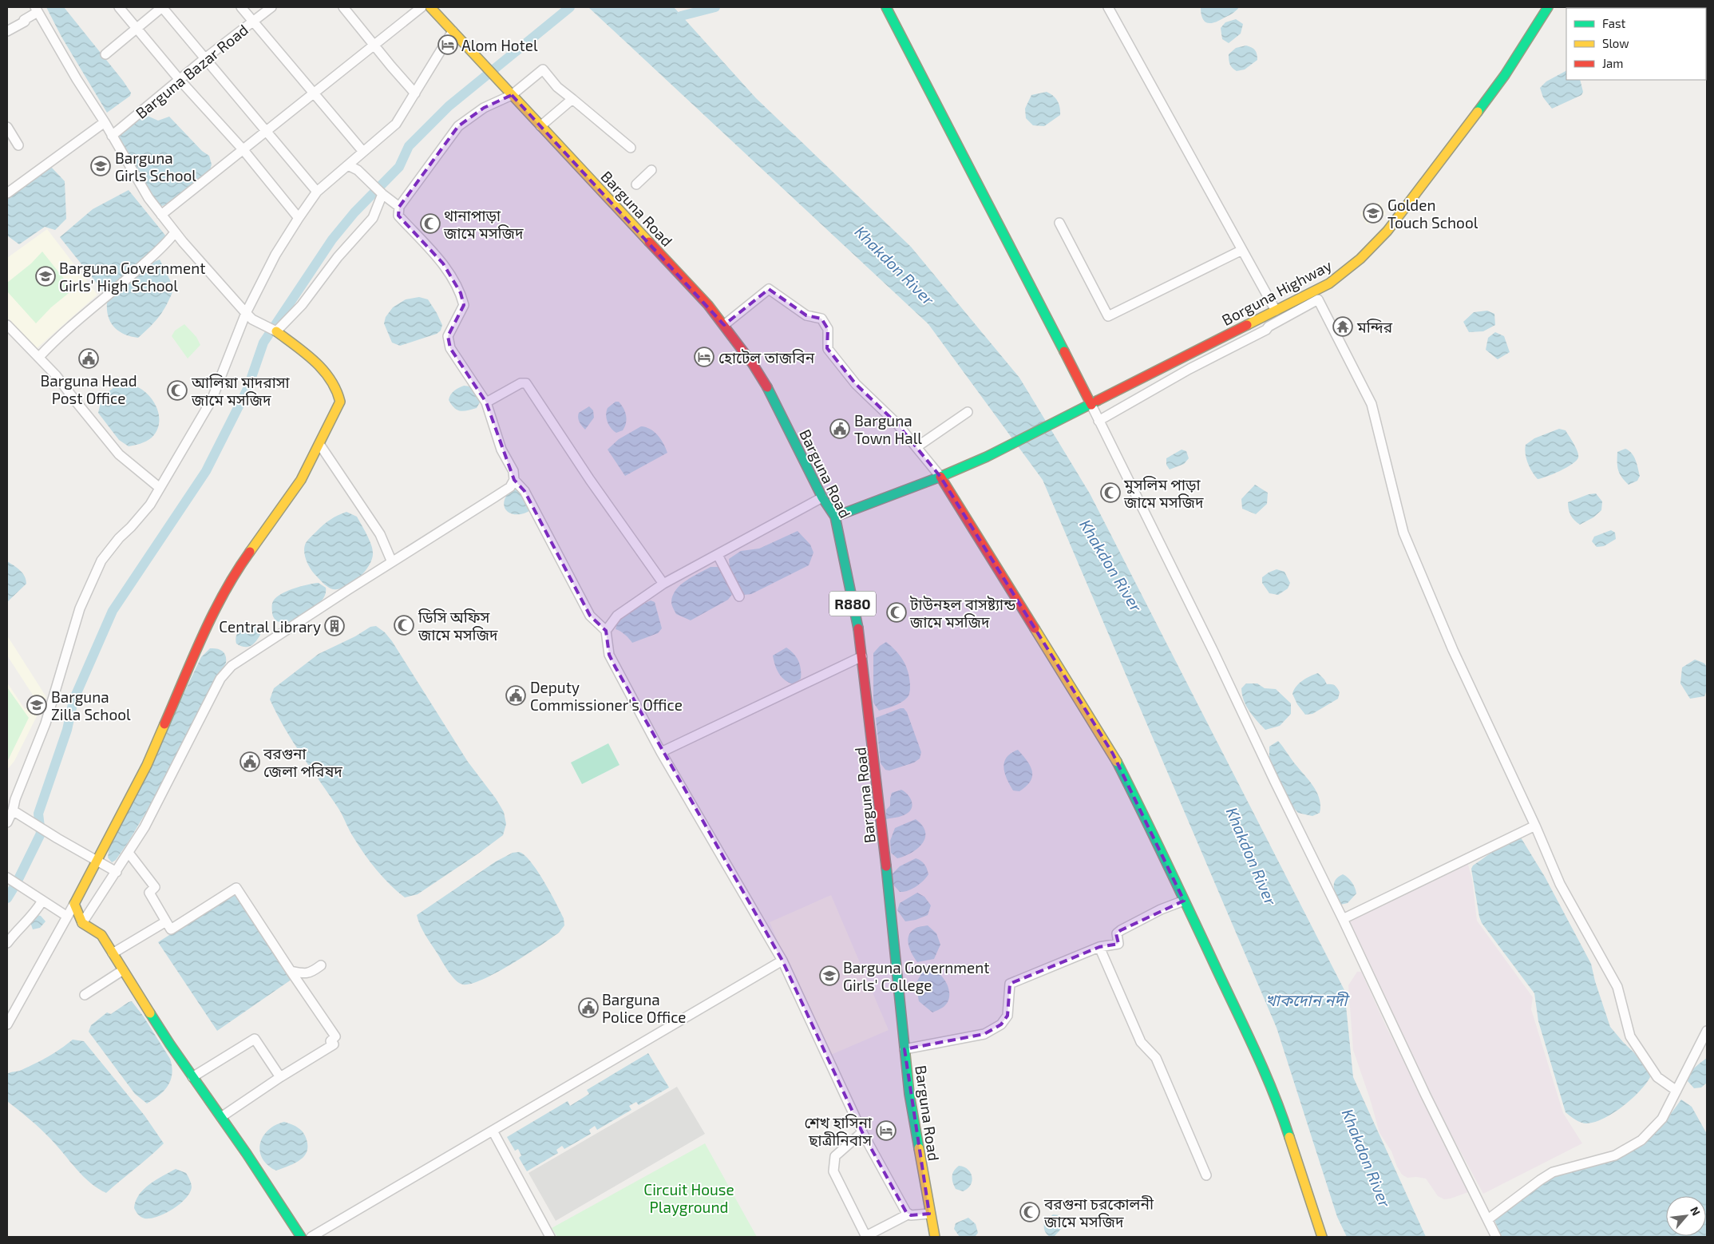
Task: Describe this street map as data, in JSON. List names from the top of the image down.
{
  "streets": {
    "street": [
      "Barguna Bazar Road",
      "Barguna Road",
      "Borguna Highway",
      "R880"
    ]
  },
  "crossings": [
    ["Barguna Road", "Borguna Highway"]
  ],
  "water": ["Khakdon River", "খাকদোন নদী"],
  "parks": ["Circuit House Playground"],
  "places": {
    "hotel": ["Alom Hotel", "হোটেল তাজবিন", "শেখ হাসিনা ছাত্রীনিবাস"],
    "school or university": [
      "Barguna Girls School",
      "Golden Touch School",
      "Barguna Government Girls' High School",
      "Barguna Zilla School",
      "Barguna Government Girls' College"
    ],
    "mosque": [
      "থানাপাড়া জামে মসজিদ",
      "আলিয়া মাদরাসা জামে মসজিদ",
      "মুসলিম পাড়া জামে মসজিদ",
      "টাউনহল বাসষ্ট্যান্ড জামে মসজিদ",
      "ডিসি অফিস জামে মসজিদ",
      "বরগুনা চরকোলনী জামে মসজিদ"
    ],
    "temple": ["মন্দির"],
    "public building": [
      "Barguna Head Post Office",
      "Barguna Town Hall",
      "Deputy Commissioner's Office",
      "বরগুনা জেলা পরিষদ",
      "Barguna Police Office"
    ],
    "building": ["Central Library"]
  },
  "legend": ["Fast", "Slow", "Jam"],
  "north": "top right"
}
